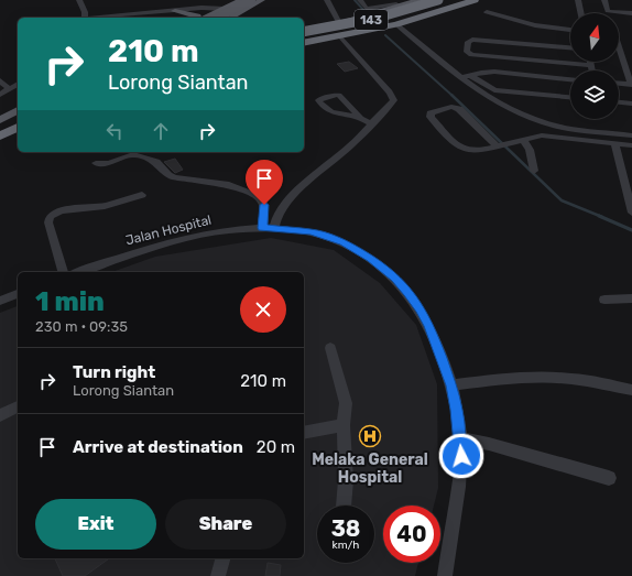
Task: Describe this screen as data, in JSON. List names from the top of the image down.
{
  "streets": {
    "highway": ["143"],
    "street": ["Jalan Hospital"]
  },
  "places": {
    "hospital": ["Melaka General Hospital"]
  },
  "north": "top",
  "page": {
    "turn": ["210 m", "Lorong Siantan"],
    "heading": ["1 min", "230 m · 09:35"],
    "list": [
      {
        "name": "Turn right",
        "note": "Lorong Siantan",
        "value": "210 m"
      },
      {
        "name": "Arrive at destination",
        "value": "20 m"
      }
    ],
    "buttons": ["Exit", "Share"],
    "speed": "38 km/h",
    "limit": "40"
  }
}
